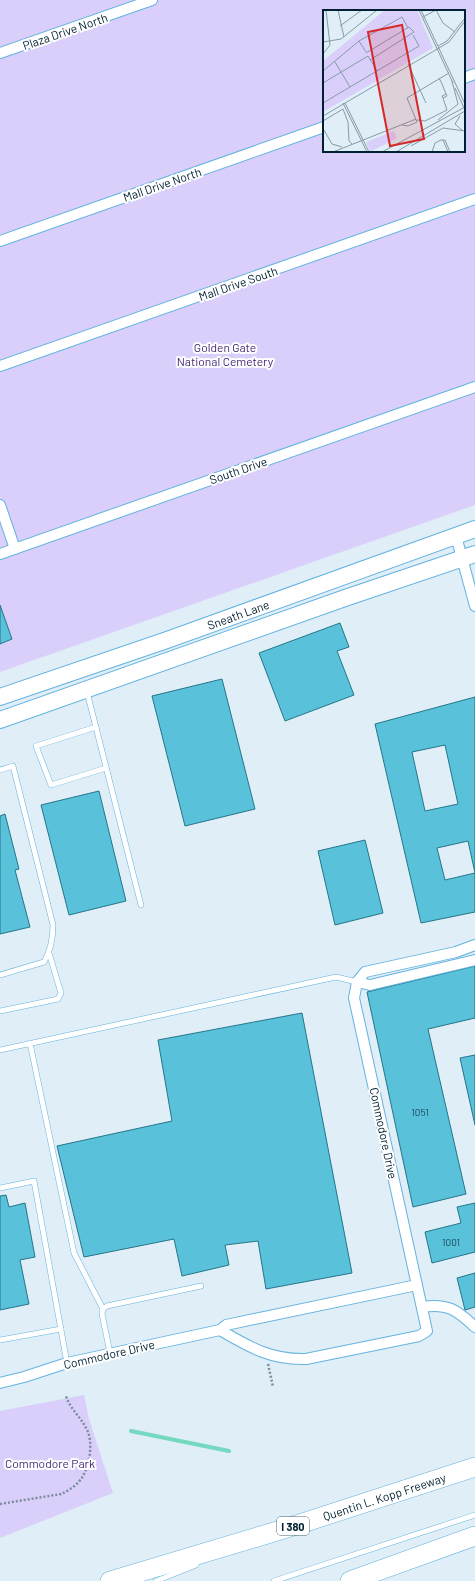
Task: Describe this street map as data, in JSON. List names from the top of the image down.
{
  "streets": {
    "highway": ["Quentin L. Kopp Freeway", "I 380"],
    "main road": ["Sneath Lane"],
    "street": [
      "Plaza Drive North",
      "Mall Drive North",
      "Mall Drive South",
      "South Drive",
      "Commodore Drive"
    ]
  },
  "parks": ["Golden Gate National Cemetery", "Commodore Park"],
  "house_numbers": ["1051", "1001"]
}
